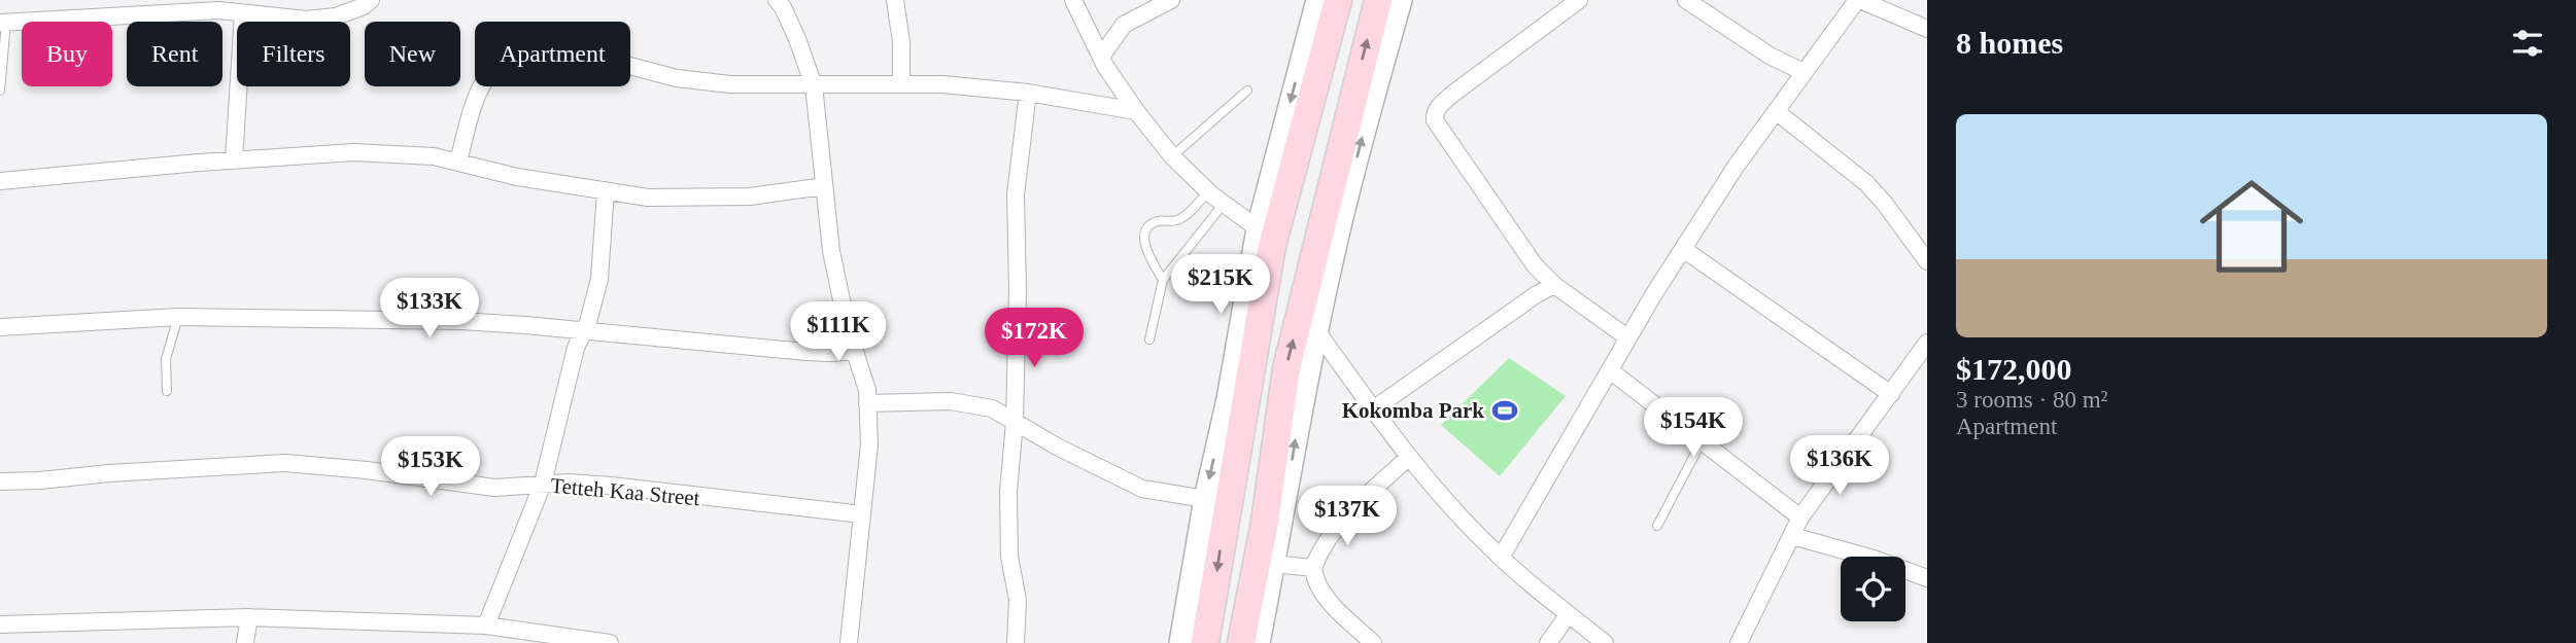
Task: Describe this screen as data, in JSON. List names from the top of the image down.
{
  "streets": {
    "street": ["Tetteh Kaa Street"]
  },
  "places": {
    "sports": ["Kokomba Park"]
  },
  "page": {
    "heading": "8 homes",
    "chip": [
      "Buy",
      "Rent",
      "Filters",
      "New",
      "Apartment"
    ],
    "list": [
      {
        "name": "$172,000",
        "note": "3 rooms · 80 m² · Apartment"
      }
    ],
    "price": [
      "$215K",
      "$133K",
      "$111K",
      "$172K",
      "$154K",
      "$136K",
      "$153K",
      "$137K"
    ]
  }
}
